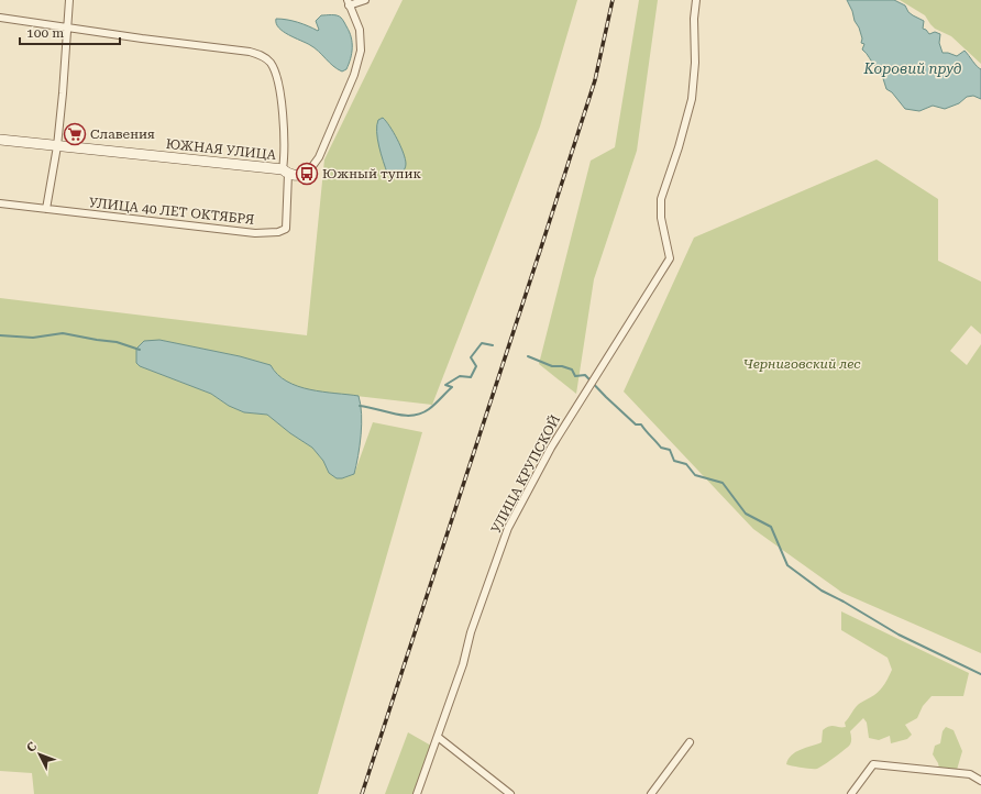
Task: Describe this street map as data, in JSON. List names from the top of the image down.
{
  "streets": {
    "street": ["ЮЖНАЯ УЛИЦА", "УЛИЦА 40 ЛЕТ ОКТЯБРЯ", "УЛИЦА КРУПСКОЙ"]
  },
  "crossings": [
    ["ЮЖНАЯ УЛИЦА", "УЛИЦА 40 ЛЕТ ОКТЯБРЯ"]
  ],
  "water": ["Коровий пруд"],
  "parks": ["Черниговский лес"],
  "places": {
    "supermarket": ["Славения"],
    "bus stop": ["Южный тупик"]
  },
  "scale_bar": "100 m",
  "north": "top left"
}
